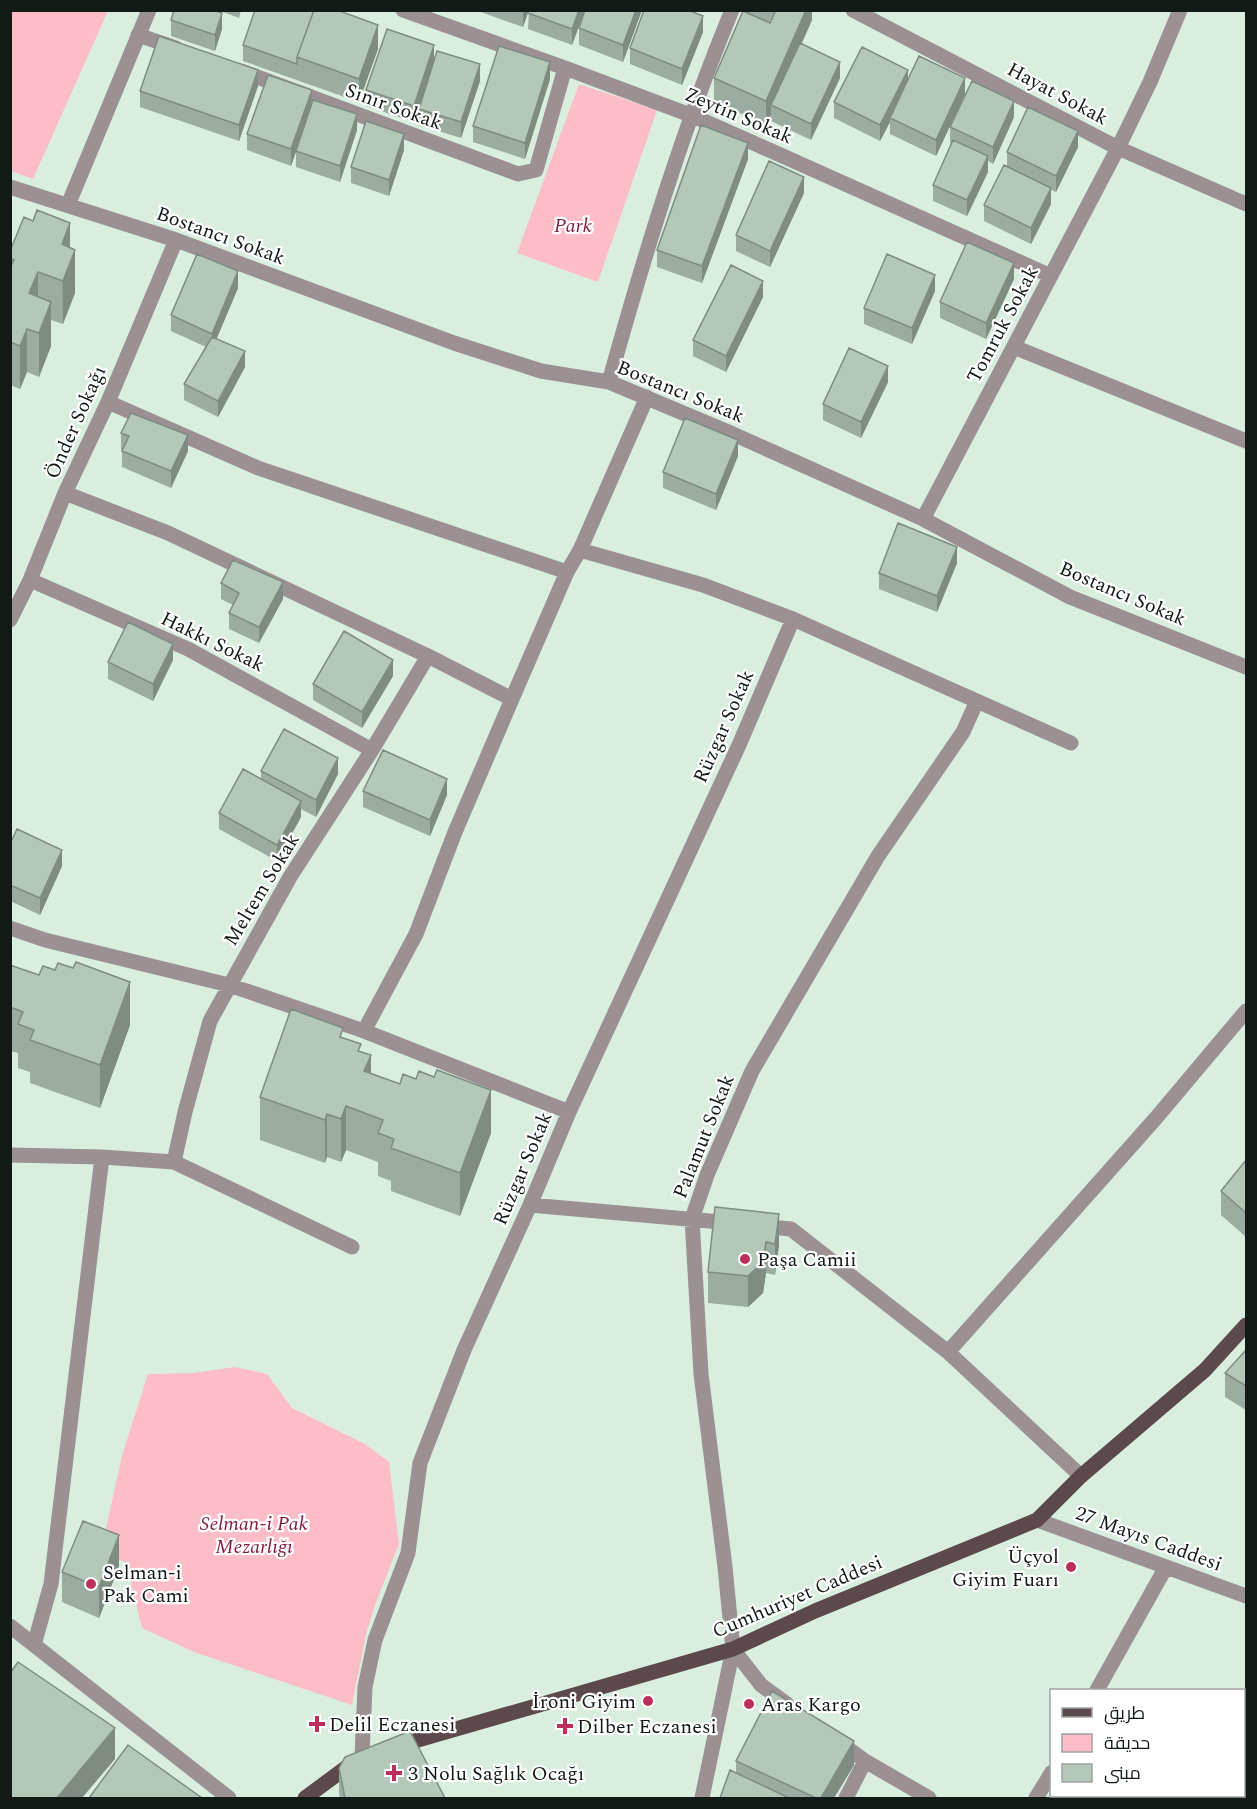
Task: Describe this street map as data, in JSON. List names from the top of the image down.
{
  "streets": {
    "main road": ["Cumhuriyet Caddesi"],
    "street": [
      "Hayat Sokak",
      "Sınır Sokak",
      "Zeytin Sokak",
      "Bostancı Sokak",
      "Tomruk Sokak",
      "Önder Sokağı",
      "Hakkı Sokak",
      "Rüzgar Sokak",
      "Meltem Sokak",
      "Palamut Sokak",
      "27 Mayıs Caddesi"
    ]
  },
  "crossings": [
    ["Hayat Sokak", "Tomruk Sokak"],
    ["Sınır Sokak", "Zeytin Sokak"],
    ["Zeytin Sokak", "Tomruk Sokak"],
    ["Bostancı Sokak", "Tomruk Sokak"],
    ["Bostancı Sokak", "Önder Sokağı"],
    ["Önder Sokağı", "Hakkı Sokak"],
    ["Hakkı Sokak", "Meltem Sokak"],
    ["Rüzgar Sokak", "Cumhuriyet Caddesi"],
    ["Palamut Sokak", "Cumhuriyet Caddesi"],
    ["27 Mayıs Caddesi", "Cumhuriyet Caddesi"]
  ],
  "parks": ["Park", "Selman-i Pak Mezarlığı"],
  "places": {
    "other": [
      "Paşa Camii",
      "Üçyol Giyim Fuarı",
      "Selman-i Pak Cami",
      "İroni Giyim",
      "Aras Kargo"
    ],
    "health": ["Delil Eczanesi", "Dilber Eczanesi", "3 Nolu Sağlık Ocağı"]
  },
  "legend": ["طريق", "حديقة", "مبنى"]
}
